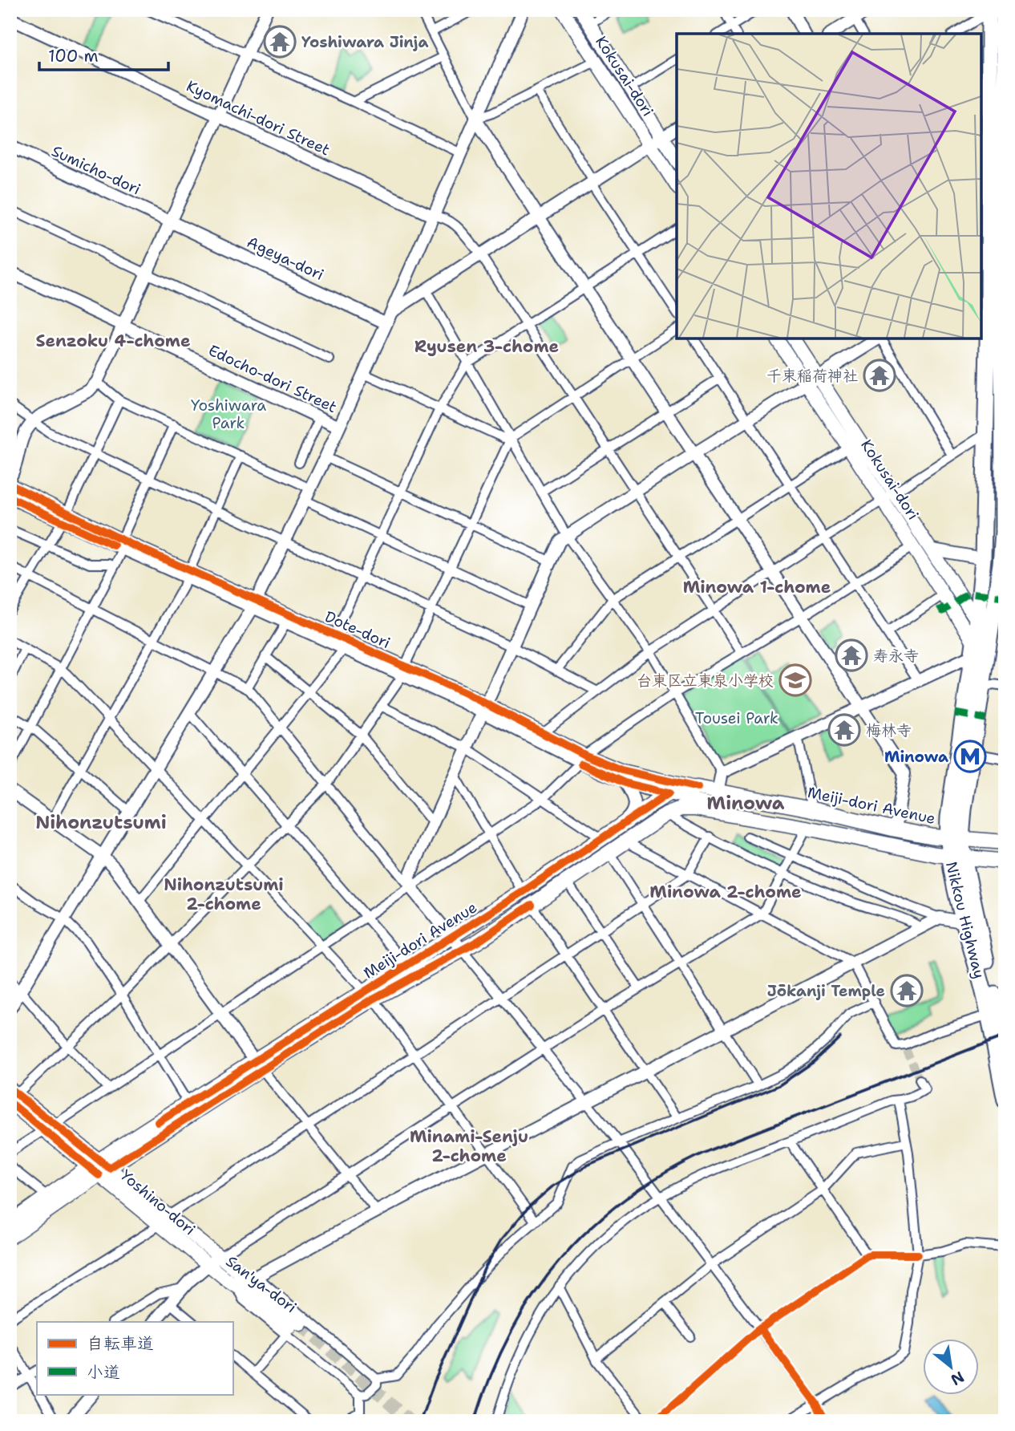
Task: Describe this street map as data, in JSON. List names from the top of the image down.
{
  "streets": {
    "highway": ["Nikkou Highway"],
    "main road": [
      "Kokusai-dori",
      "Meiji-dori Avenue",
      "Yoshino-dori",
      "San'ya-dori"
    ],
    "street": [
      "Kyomachi-dori Street",
      "Sumicho-dori",
      "Ageya-dori",
      "Edocho-dori Street",
      "Dote-dori"
    ]
  },
  "crossings": [
    ["Sumicho-dori", "Ageya-dori"],
    ["Meiji-dori Avenue", "Nikkou Highway"],
    ["Meiji-dori Avenue", "Yoshino-dori"],
    ["Yoshino-dori", "San'ya-dori"]
  ],
  "districts": [
    "Senzoku 4-chome",
    "Ryusen 3-chome",
    "Minowa 1-chome",
    "Minowa",
    "Nihonzutsumi",
    "Nihonzutsumi 2-chome",
    "Minowa 2-chome",
    "Minami-Senju 2-chome"
  ],
  "parks": ["Yoshiwara Park", "Tousei Park"],
  "places": {
    "temple": [
      "Yoshiwara Jinja",
      "千束稲荷神社",
      "寿永寺",
      "梅林寺",
      "Jōkanji Temple"
    ],
    "school or university": ["台東区立東泉小学校"],
    "metro station": ["Minowa"]
  },
  "legend": ["自転車道", "小道"],
  "scale_bar": "100 m",
  "north": "bottom right"
}
